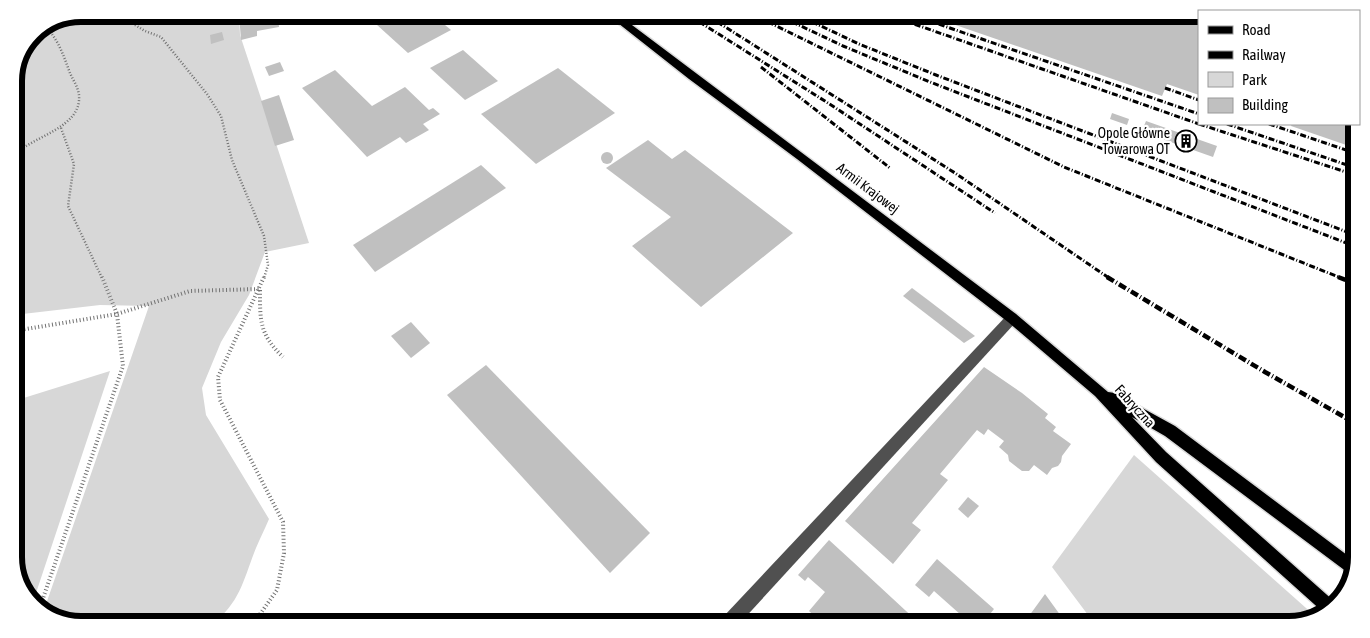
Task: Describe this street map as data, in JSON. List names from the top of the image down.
{
  "streets": {
    "main road": ["Armii Krajowej", "Fabryczna"]
  },
  "crossings": [
    ["Armii Krajowej", "Fabryczna"]
  ],
  "places": {
    "building": ["Opole Główne Towarowa OT"]
  },
  "legend": [
    "Road",
    "Railway",
    "Park",
    "Building"
  ]
}
